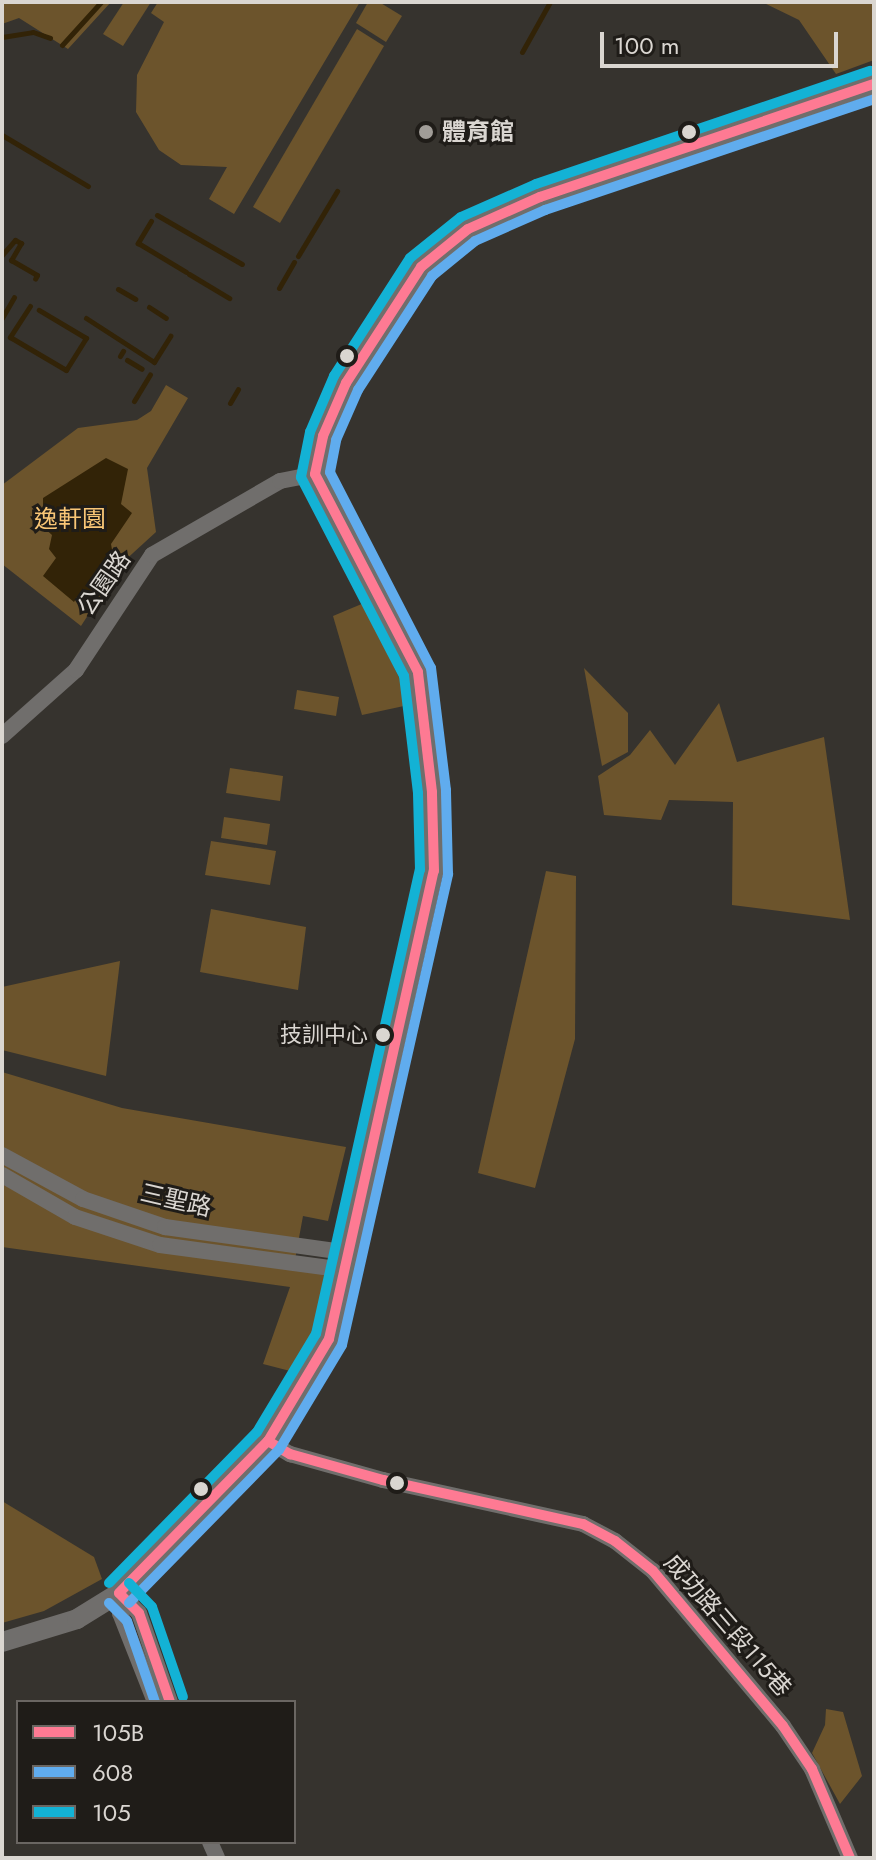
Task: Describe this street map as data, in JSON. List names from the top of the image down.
{
  "streets": {
    "street": ["公園路", "三聖路", "成功路三段115巷"]
  },
  "parks": ["逸軒園"],
  "places": ["體育館", "技訓中心"],
  "lines": ["transit line 105", "transit line 105B", "transit line 608"],
  "legend": ["105B", "608", "105"],
  "scale_bar": "100 m"
}
